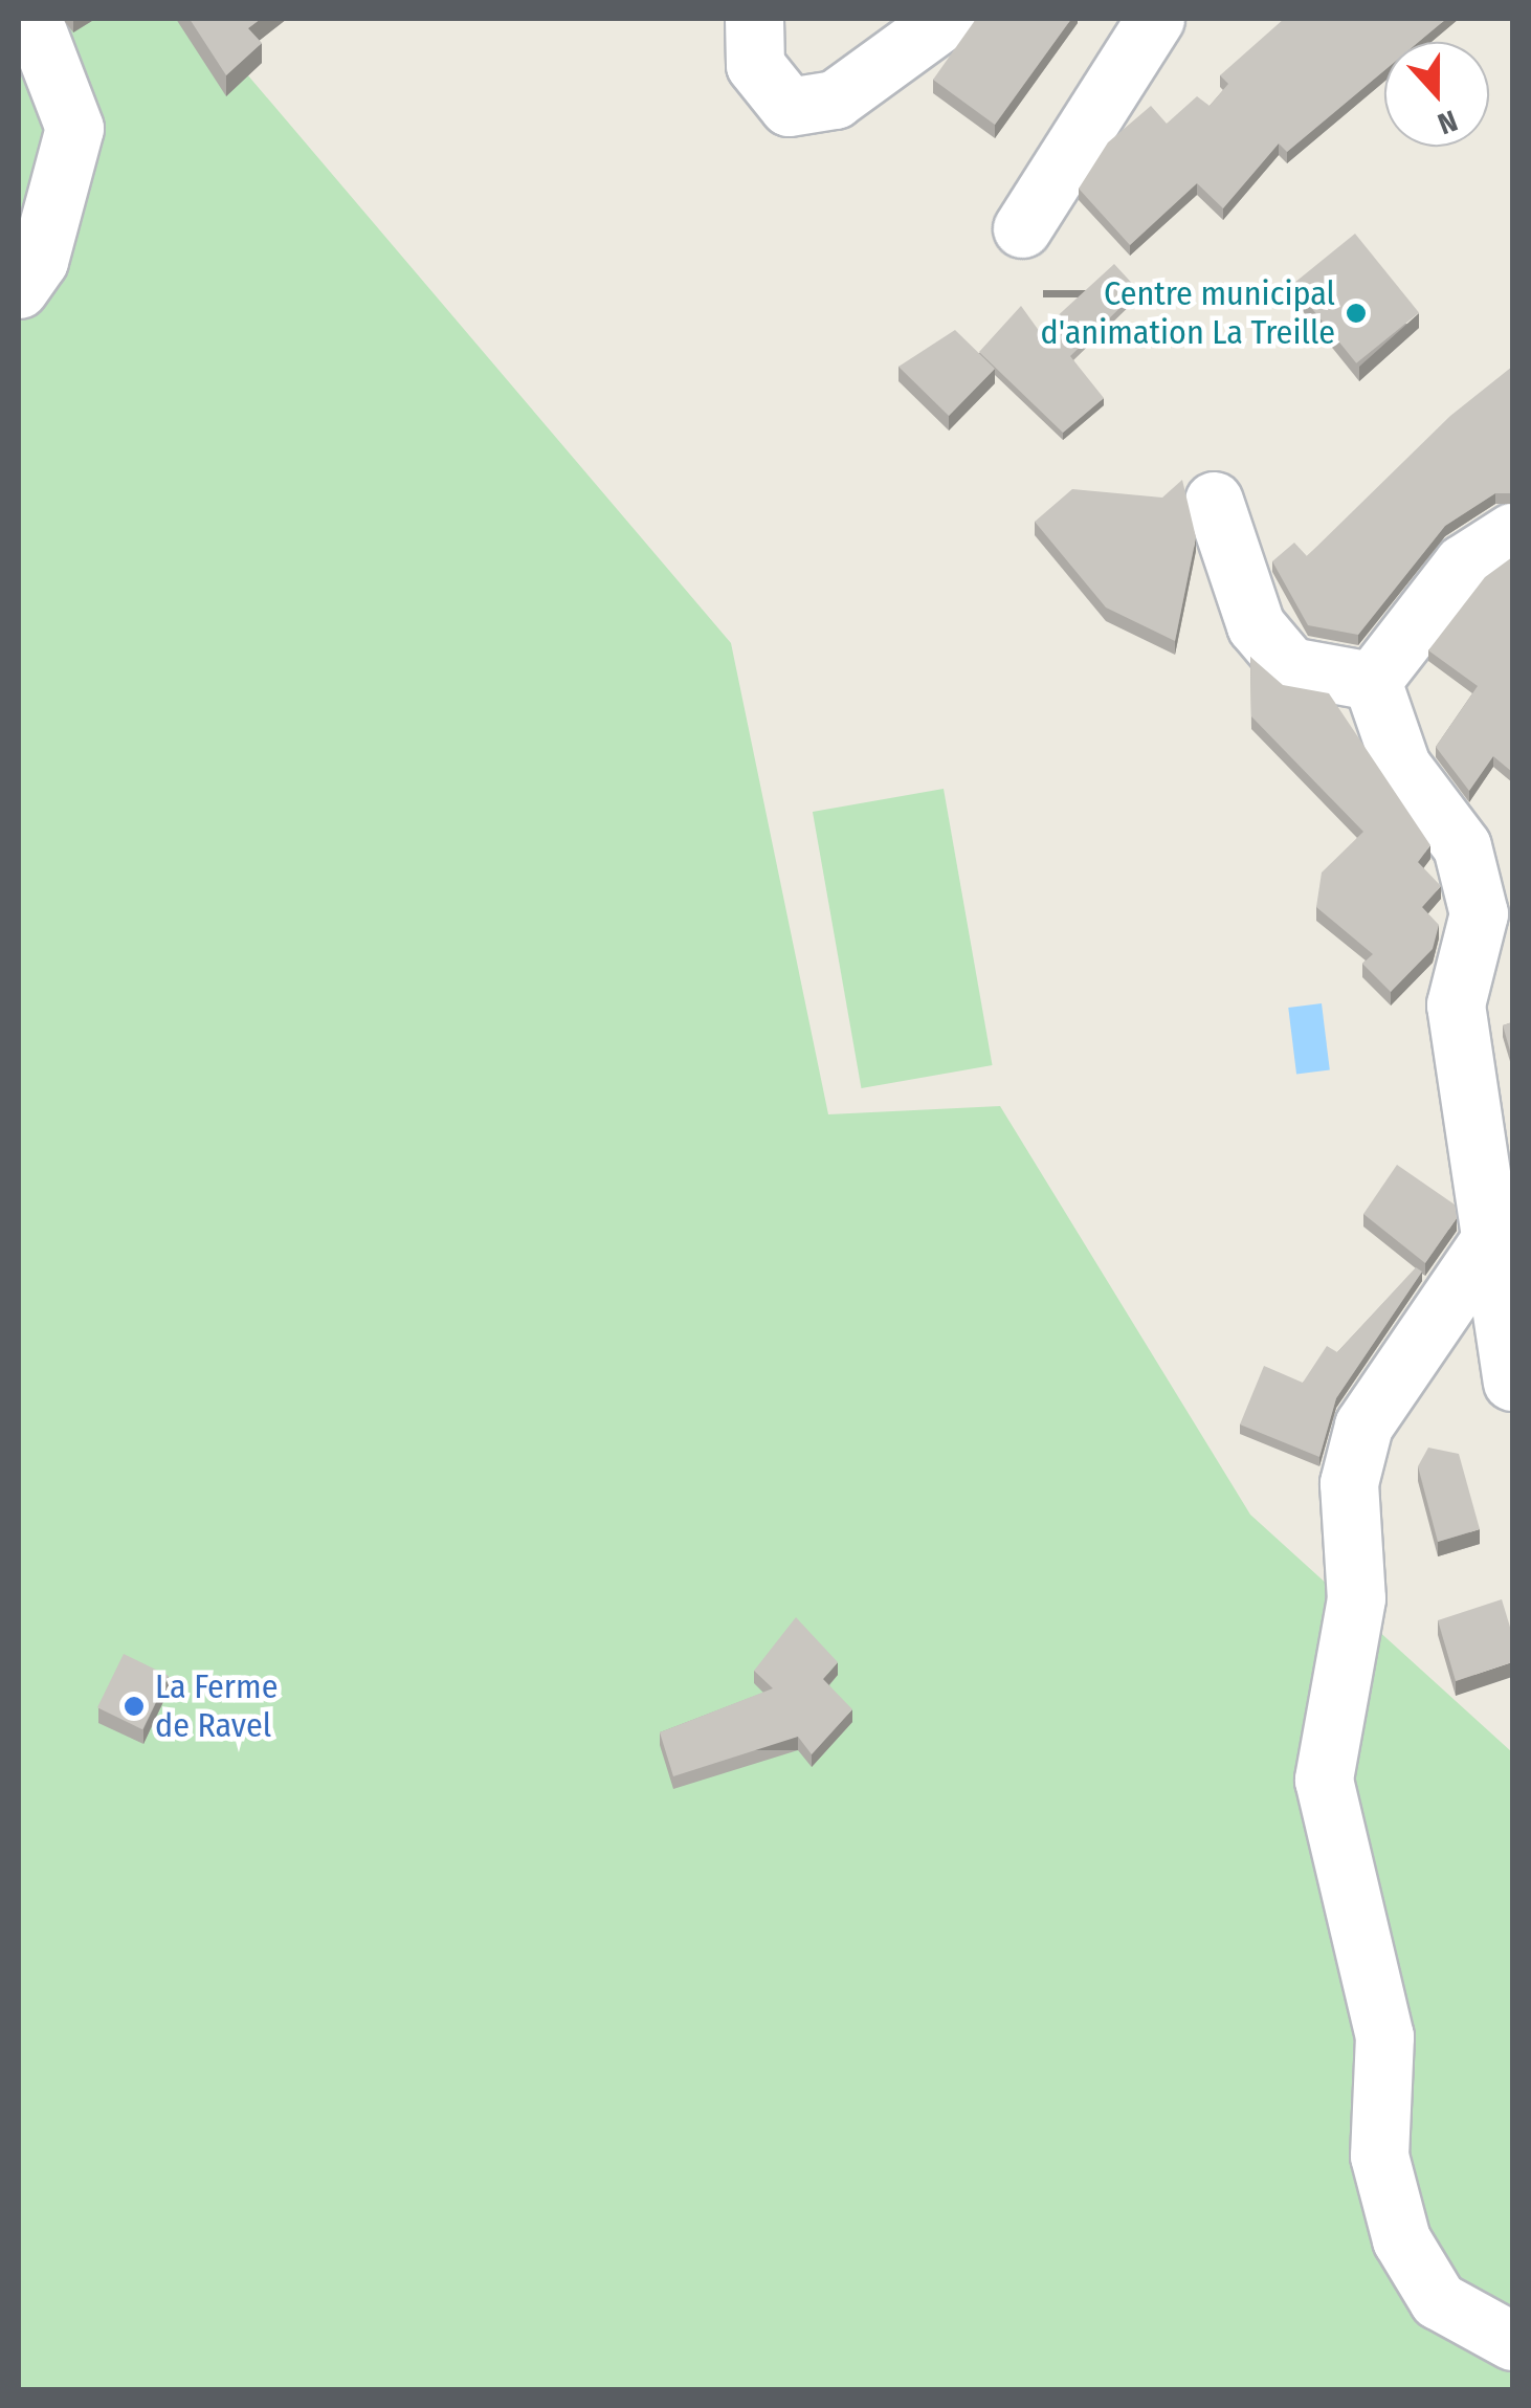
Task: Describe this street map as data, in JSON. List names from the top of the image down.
{
  "places": ["Centre municipal d'animation La Treille", "La Ferme de Ravel"],
  "north": "bottom"
}
